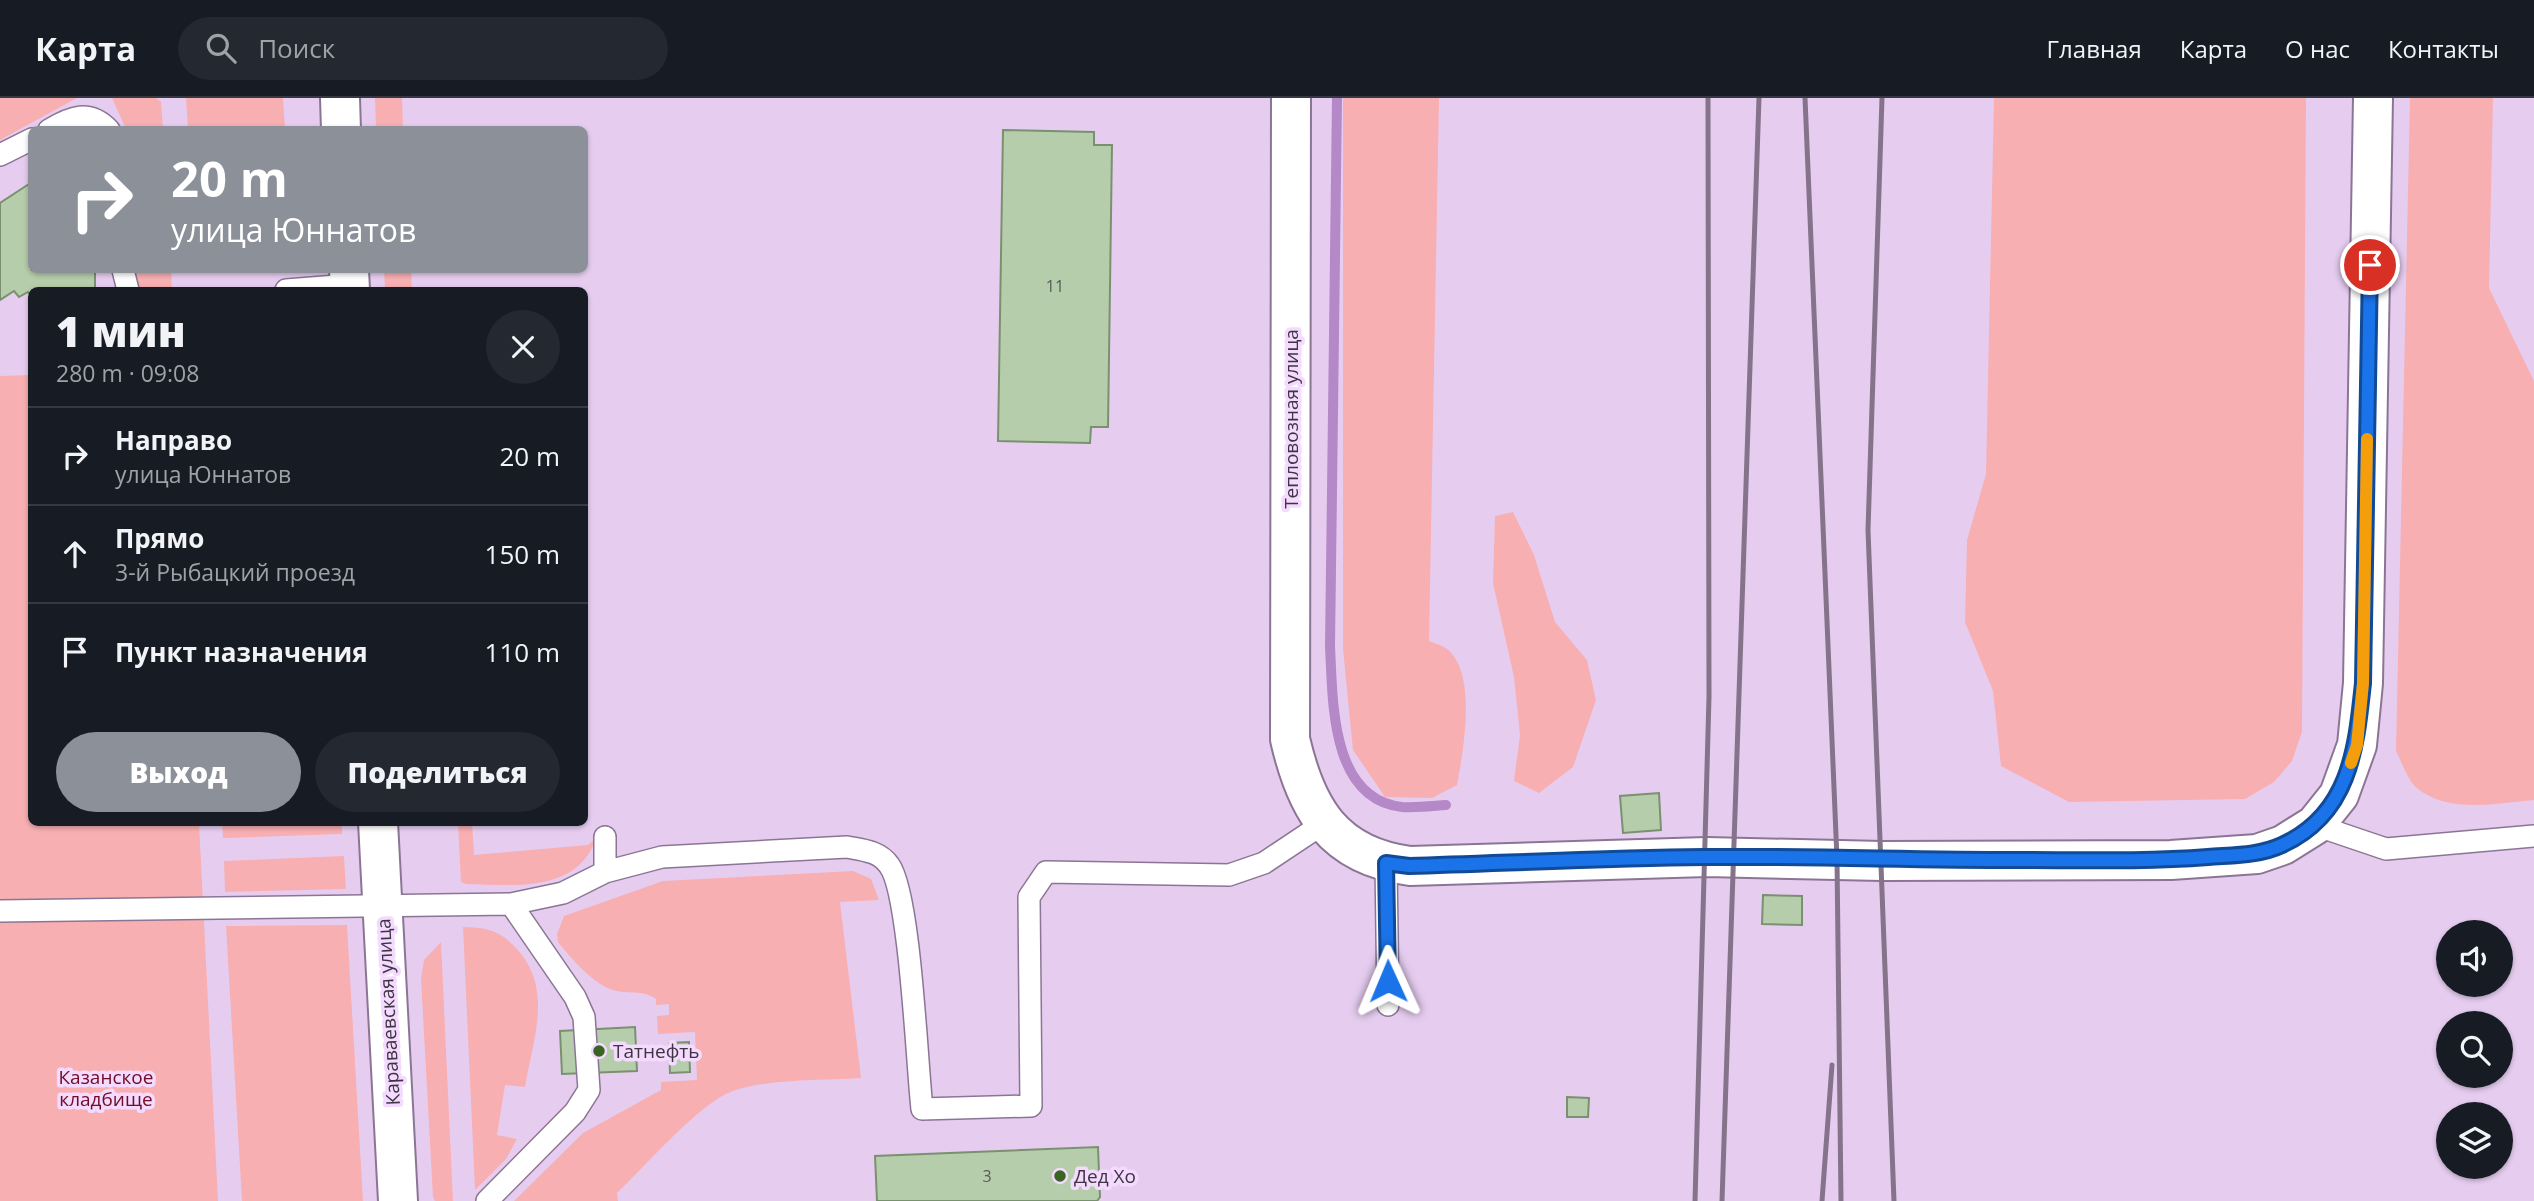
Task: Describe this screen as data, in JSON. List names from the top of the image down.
{
  "streets": {
    "street": ["Тепловозная улица", "Караваевская улица"]
  },
  "parks": ["Казанское кладбище"],
  "places": ["Татнефть", "Дед Хо"],
  "house_numbers": ["11", "3"],
  "page": {
    "header": "Карта",
    "search": "Поиск",
    "nav": [
      "Главная",
      "Карта",
      "О нас",
      "Контакты"
    ],
    "turn": ["20 m", "улица Юннатов"],
    "heading": ["1 мин", "280 m · 09:08"],
    "list": [
      {
        "name": "Направо",
        "note": "улица Юннатов",
        "value": "20 m"
      },
      {
        "name": "Прямо",
        "note": "3-й Рыбацкий проезд",
        "value": "150 m"
      },
      {
        "name": "Пункт назначения",
        "value": "110 m"
      }
    ],
    "buttons": ["Выход", "Поделиться"]
  }
}
